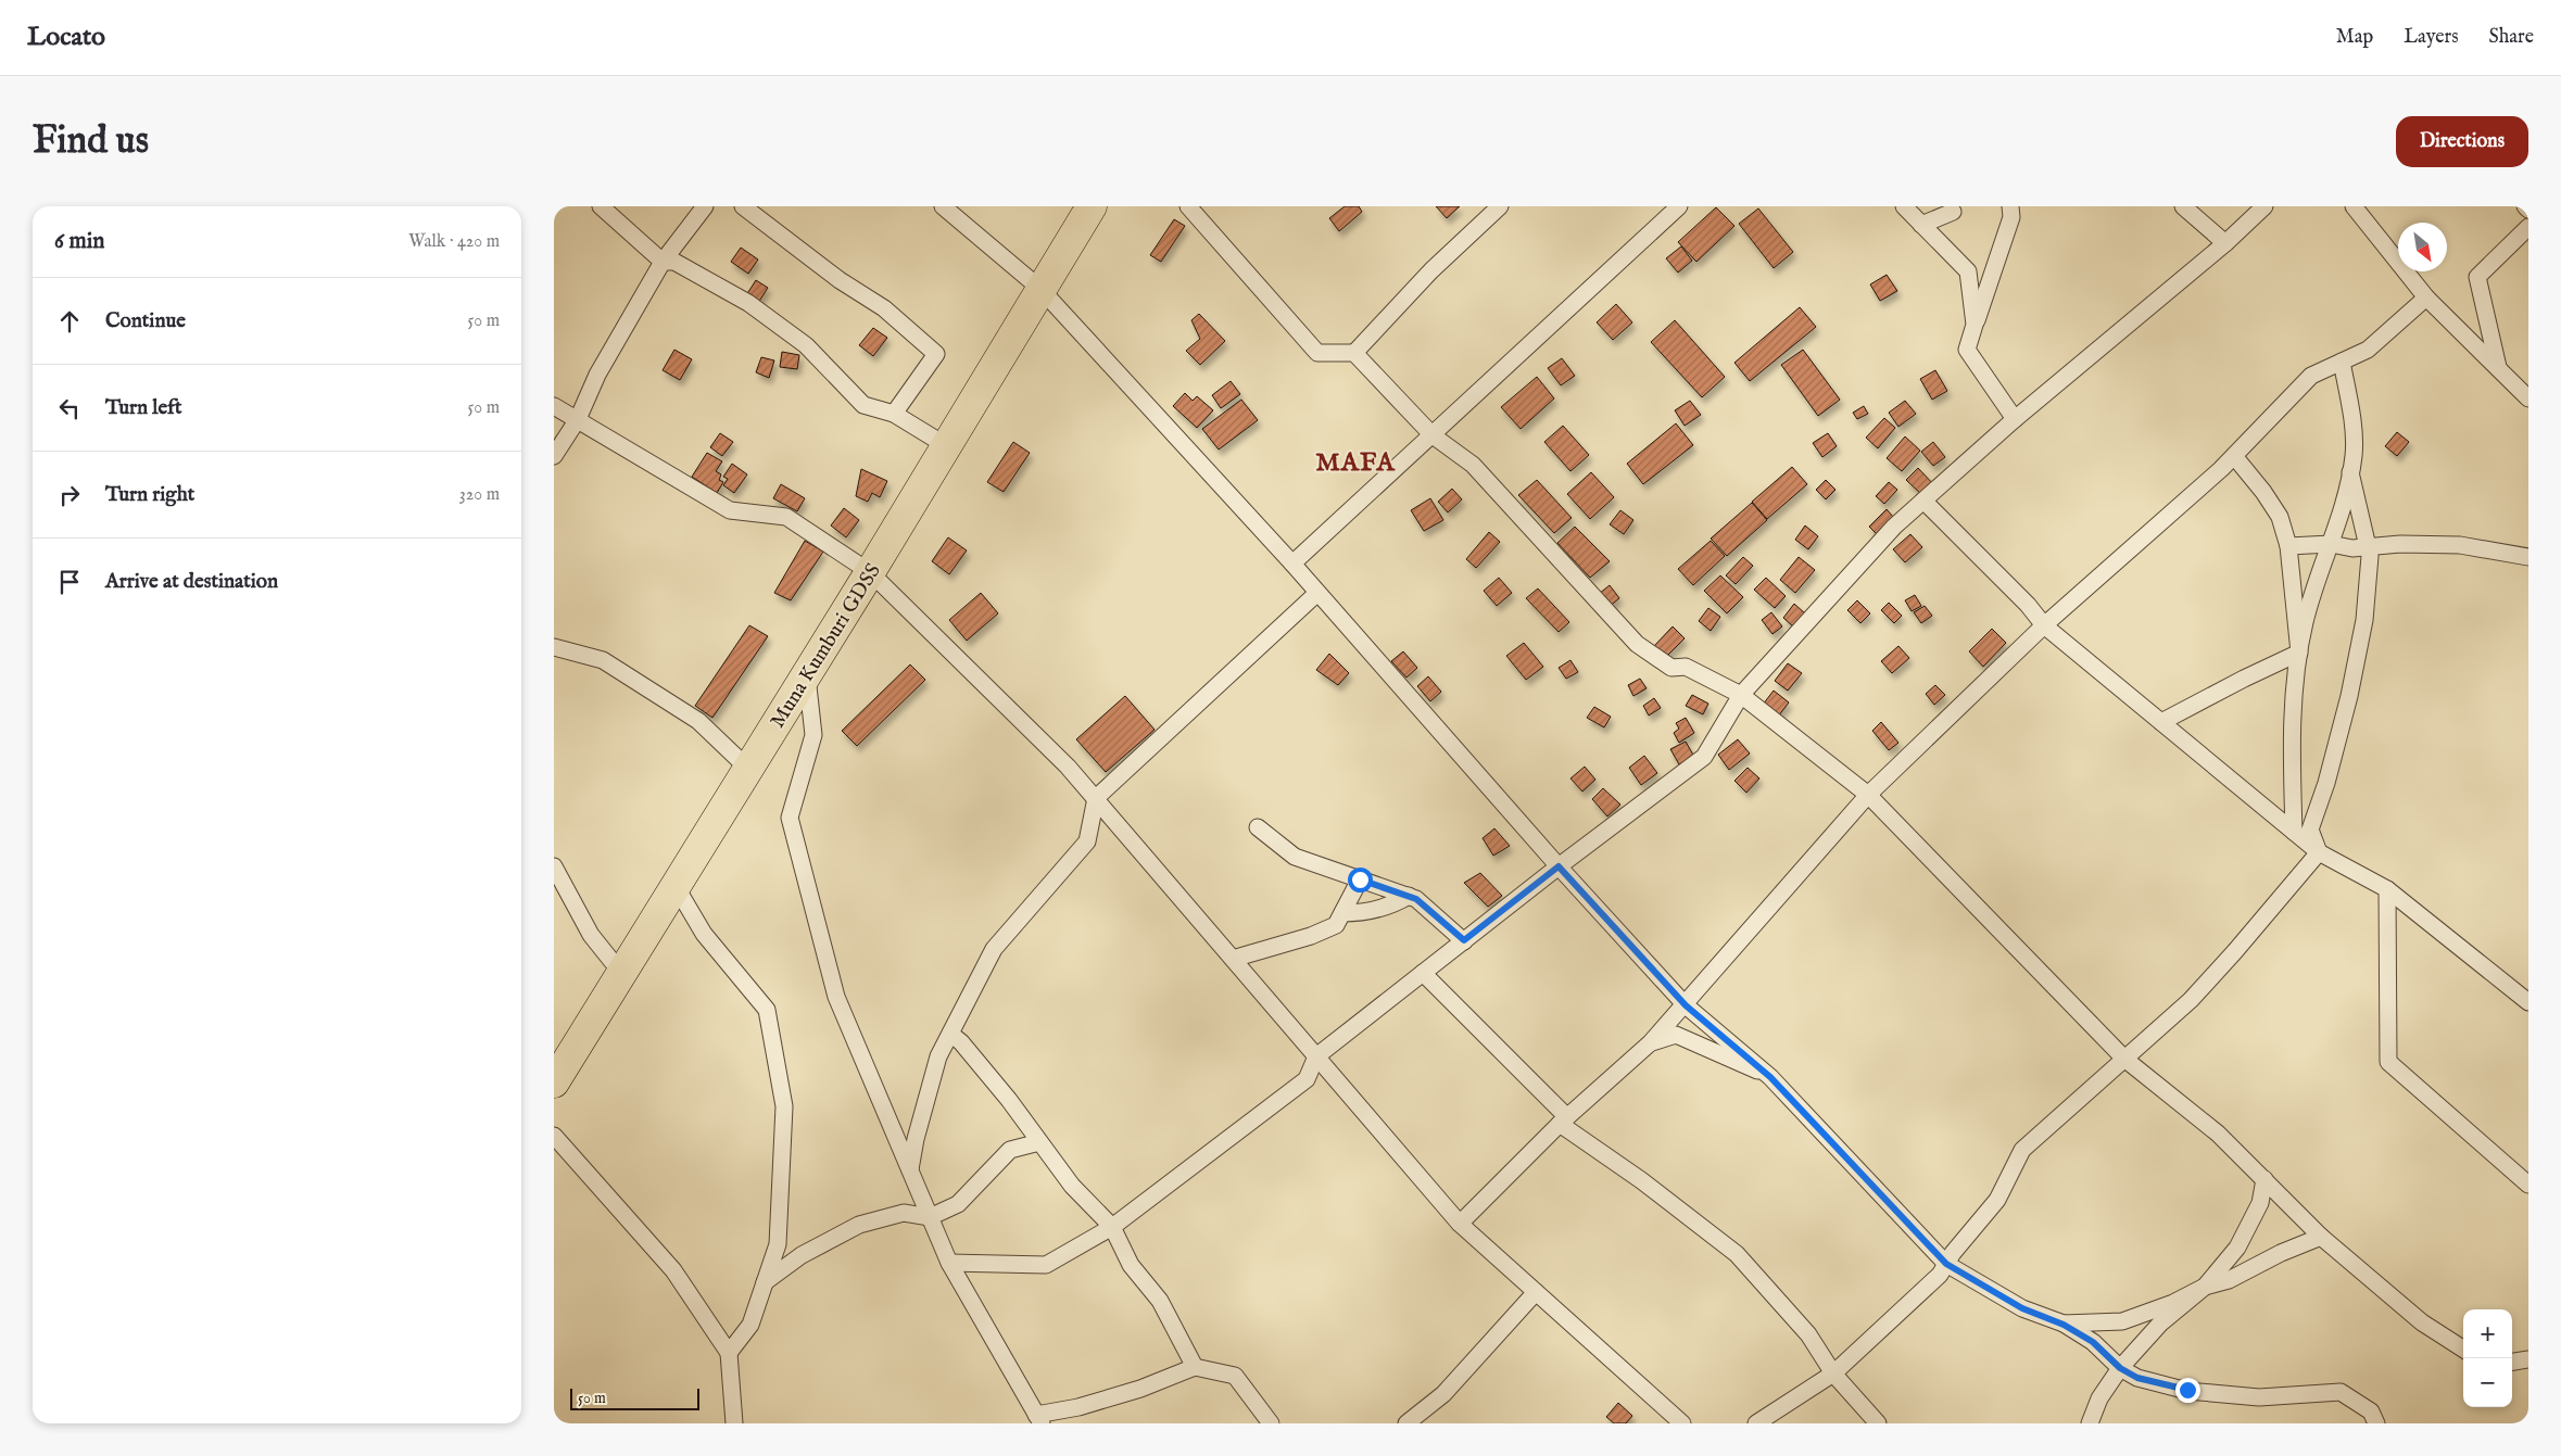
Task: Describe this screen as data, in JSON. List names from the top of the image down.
{
  "streets": {
    "highway": ["Muna Kumburi GDSS"]
  },
  "districts": ["MAFA"],
  "scale_bar": "50 m",
  "north": "bottom right",
  "page": {
    "header": "Locato",
    "nav": ["Map", "Layers", "Share"],
    "buttons": "Directions",
    "title": "Find us",
    "heading": ["6 min", "Walk · 420 m"],
    "list": [
      ["Continue", "50 m"],
      ["Turn left", "50 m"],
      ["Turn right", "320 m"],
      "Arrive at destination"
    ],
    "map_buttons": ["+", "−"],
    "scale": "50 m"
  }
}
